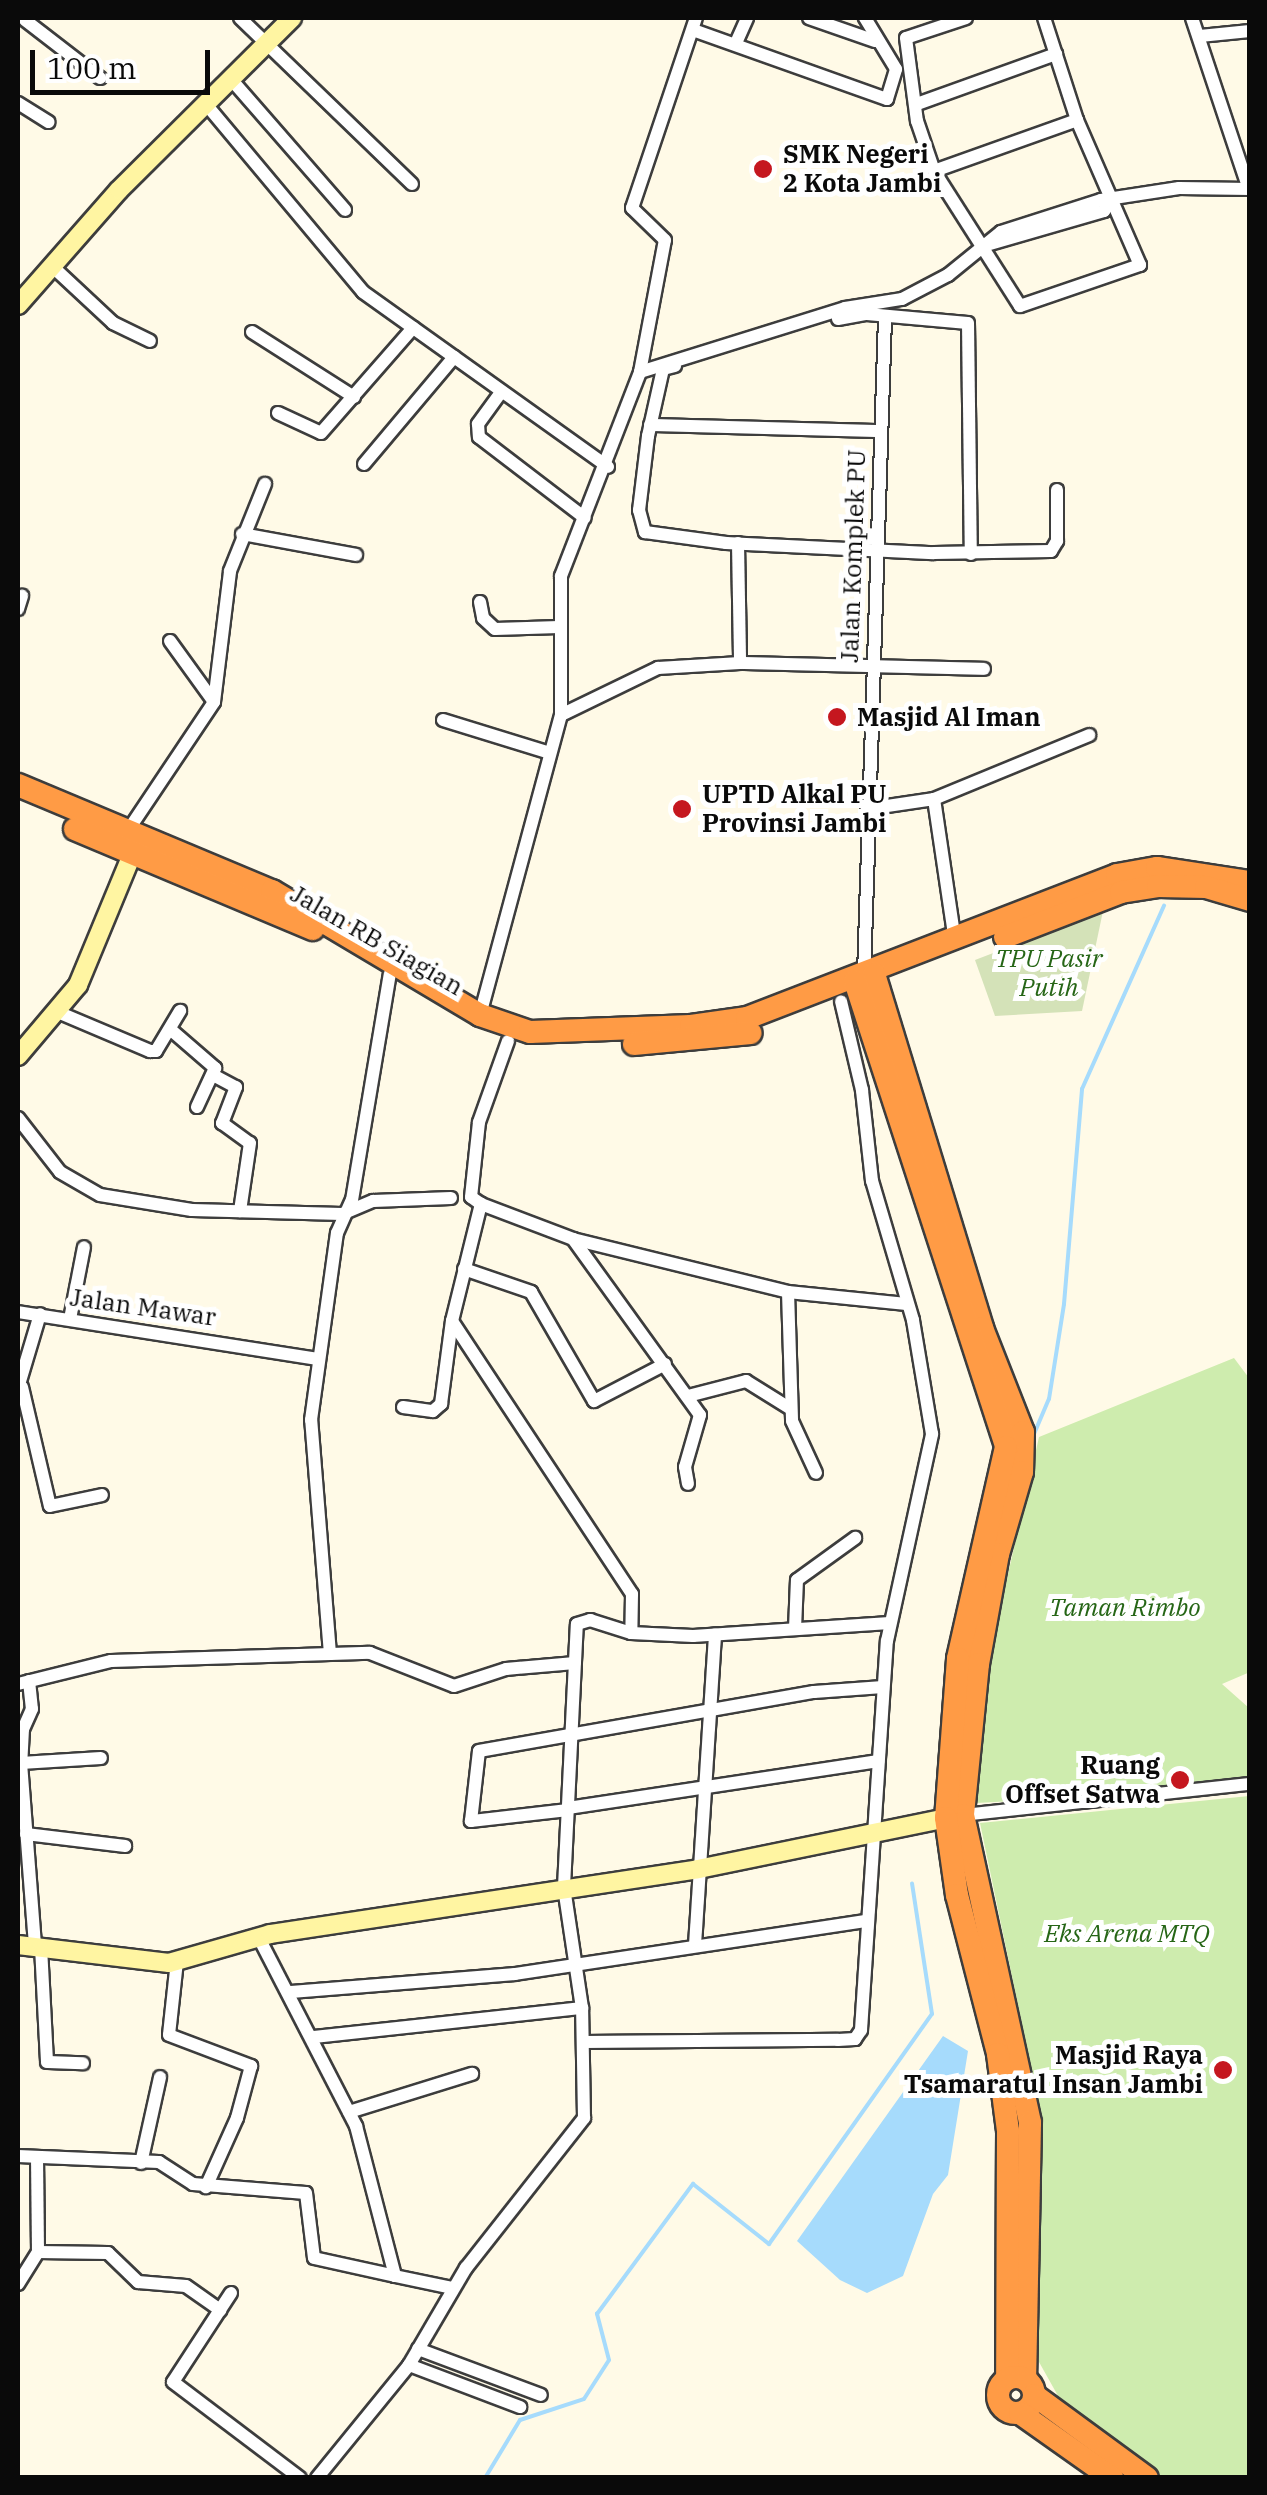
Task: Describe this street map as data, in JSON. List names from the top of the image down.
{
  "streets": {
    "highway": ["Jalan RB Siagian"],
    "street": ["Jalan Komplek PU", "Jalan Mawar"]
  },
  "parks": ["TPU Pasir Putih", "Taman Rimbo", "Eks Arena MTQ"],
  "places": [
    "SMK Negeri 2 Kota Jambi",
    "Masjid Al Iman",
    "UPTD Alkal PU Provinsi Jambi",
    "Ruang Offset Satwa",
    "Masjid Raya Tsamaratul Insan Jambi"
  ],
  "scale_bar": "100 m"
}
